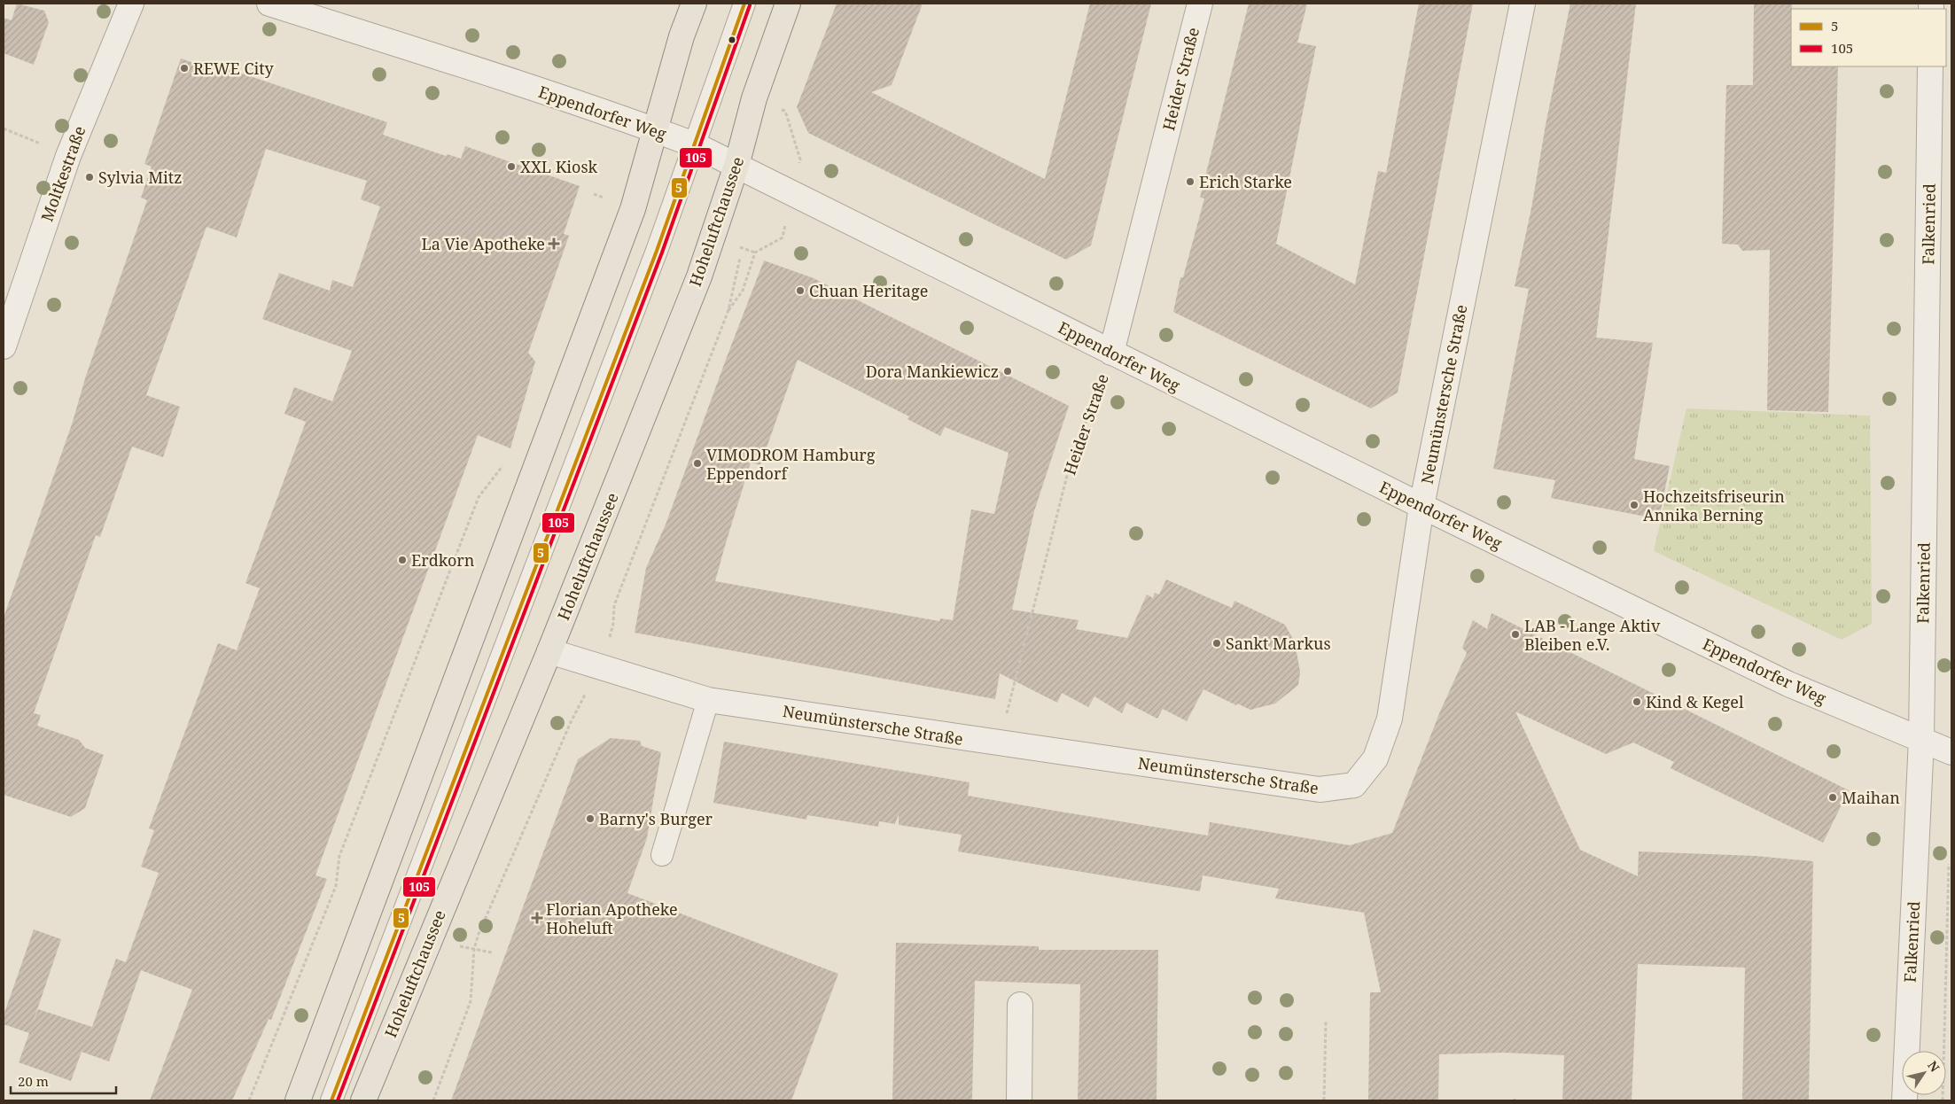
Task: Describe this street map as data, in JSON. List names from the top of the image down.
{
  "streets": {
    "main road": ["Hoheluftchaussee"],
    "street": [
      "Heider Straße",
      "Eppendorfer Weg",
      "Moltkestraße",
      "Falkenried",
      "Neumünstersche Straße"
    ]
  },
  "crossings": [
    ["Heider Straße", "Eppendorfer Weg"],
    ["Heider Straße", "Neumünstersche Straße"],
    ["Eppendorfer Weg", "Hoheluftchaussee"],
    ["Eppendorfer Weg", "Falkenried"],
    ["Eppendorfer Weg", "Neumünstersche Straße"],
    ["Hoheluftchaussee", "Neumünstersche Straße"]
  ],
  "places": {
    "other": [
      "REWE City",
      "XXL Kiosk",
      "Sylvia Mitz",
      "Erich Starke",
      "Chuan Heritage",
      "Dora Mankiewicz",
      "VIMODROM Hamburg Eppendorf",
      "Hochzeitsfriseurin Annika Berning",
      "Erdkorn",
      "LAB - Lange Aktiv Bleiben e.V.",
      "Sankt Markus",
      "Kind & Kegel",
      "Maihan",
      "Barny's Burger"
    ],
    "health": ["La Vie Apotheke", "Florian Apotheke Hoheluft"]
  },
  "lines": ["transit line 5", "transit line 105"],
  "legend": ["5", "105"],
  "scale_bar": "20 m",
  "north": "top right"
}
